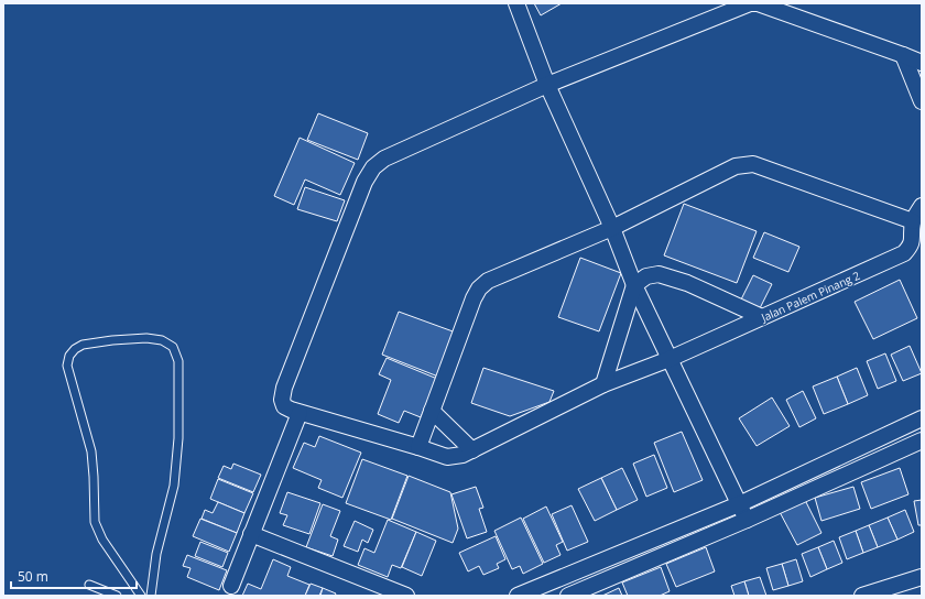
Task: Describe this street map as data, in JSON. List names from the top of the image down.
{
  "streets": {
    "street": ["Jalan Palem Pinang 2"]
  },
  "scale_bar": "50 m"
}
